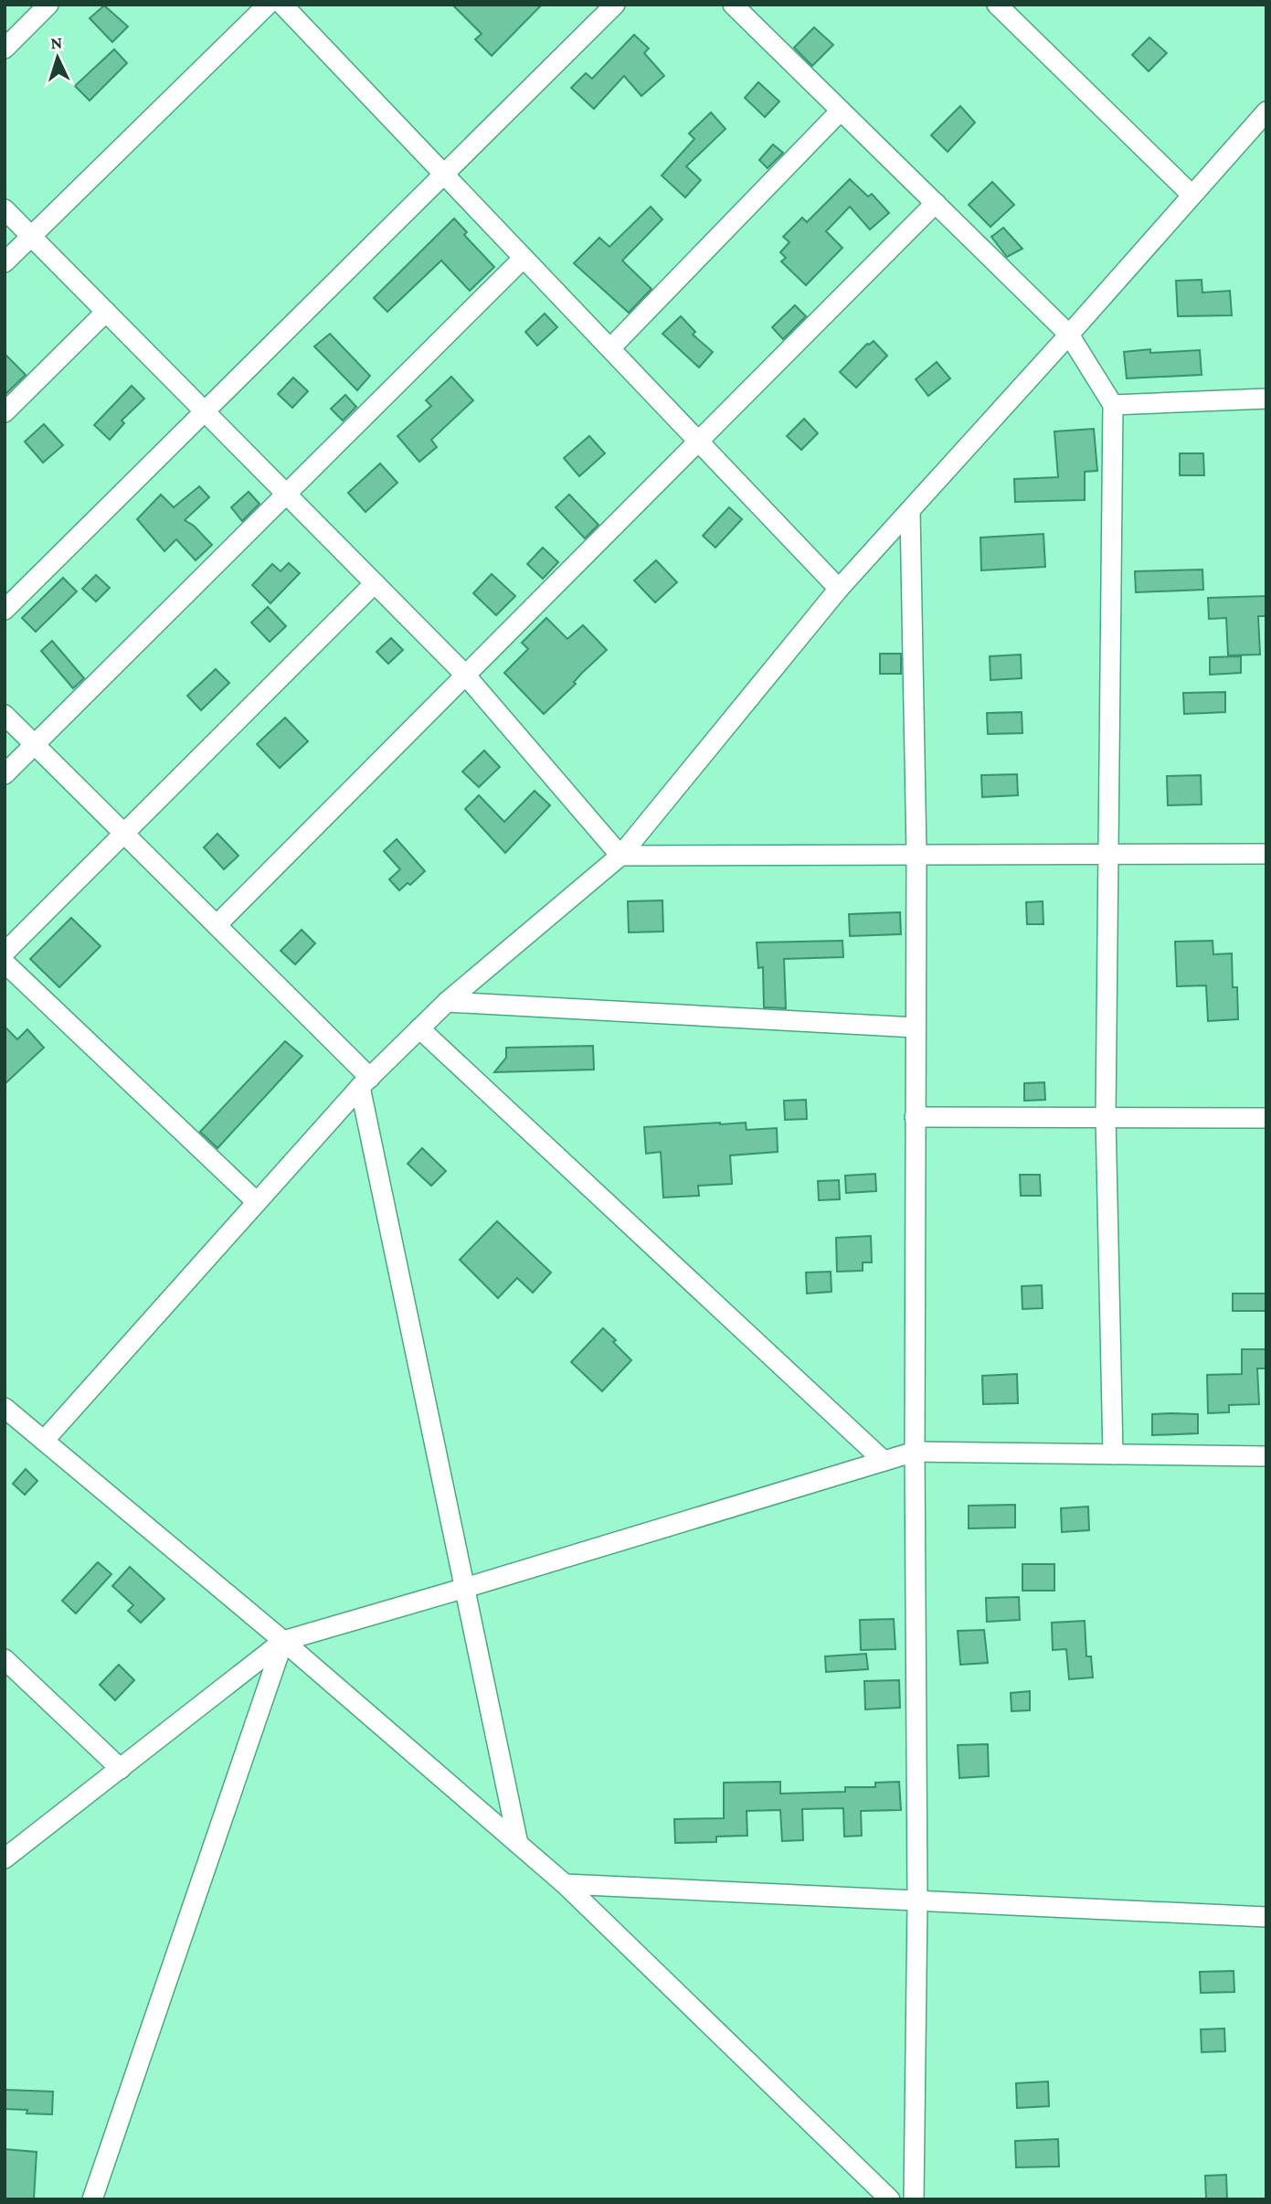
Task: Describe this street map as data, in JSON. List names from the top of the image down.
{
  "north": "top"
}
